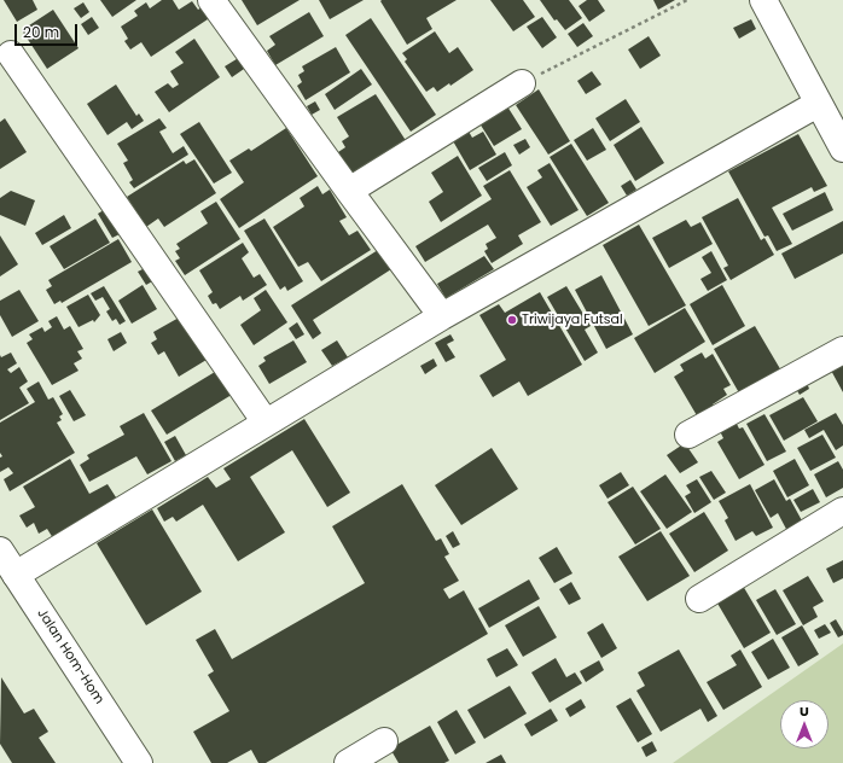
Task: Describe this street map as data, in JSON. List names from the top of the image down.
{
  "streets": {
    "main road": ["Jalan Hom-Hom"]
  },
  "places": ["Triwijaya Futsal"],
  "scale_bar": "20 m",
  "north": "top"
}
